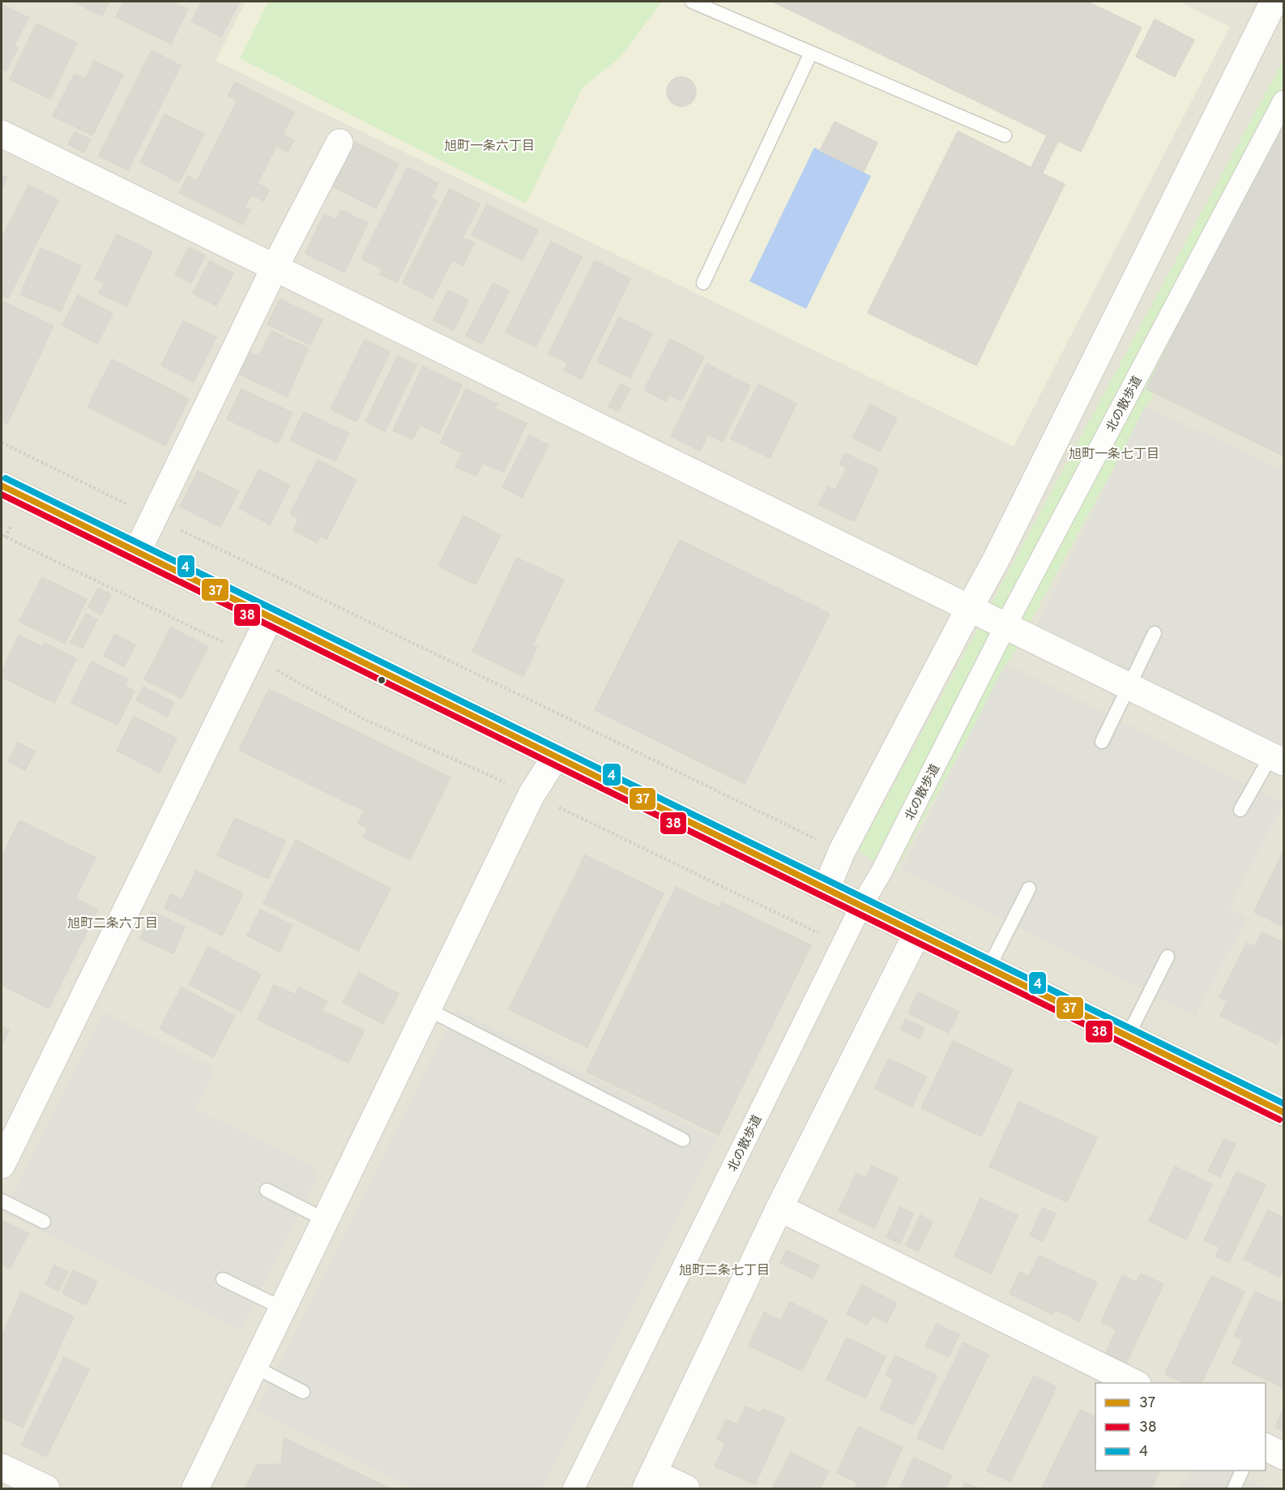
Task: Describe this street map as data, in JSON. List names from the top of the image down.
{
  "streets": {
    "street": ["北の散歩道"]
  },
  "districts": [
    "旭町一条六丁目",
    "旭町一条七丁目",
    "旭町二条六丁目",
    "旭町二条七丁目"
  ],
  "lines": ["transit line 4", "transit line 37", "transit line 38"],
  "legend": ["37", "38", "4"]
}
